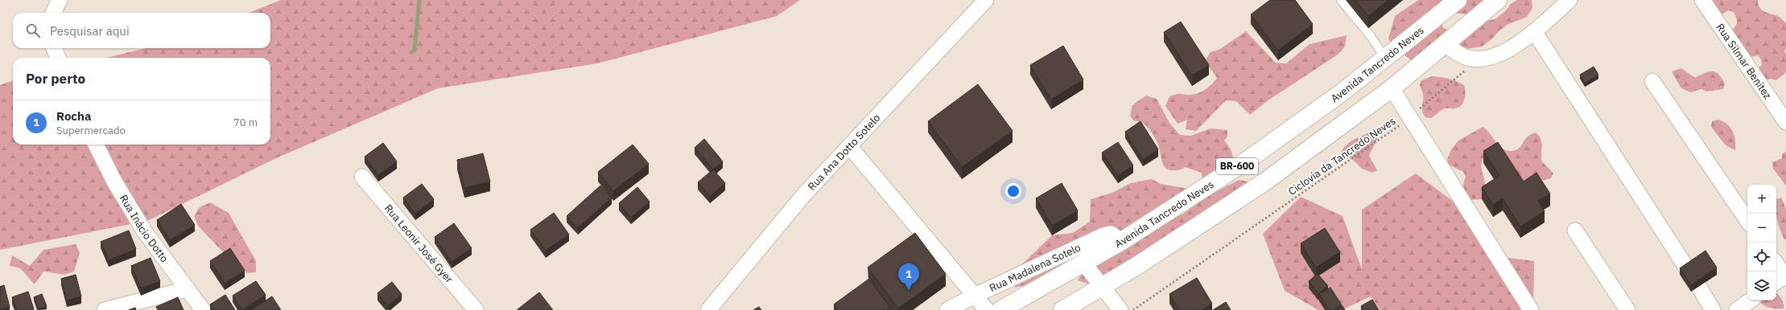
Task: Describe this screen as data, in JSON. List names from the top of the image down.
{
  "streets": {
    "main road": ["Avenida Tancredo Neves", "BR-600"],
    "street": [
      "Rua Silmar Benitez",
      "Rua Ana Dotto Sotelo",
      "Rua Inácio Dotto",
      "Rua Leonir José Gyer",
      "Rua Madalena Sotelo"
    ],
    "path": ["Ciclovia da Tancredo Neves"]
  },
  "crossings": [
    ["Avenida Tancredo Neves", "Rua Madalena Sotelo"]
  ],
  "page": {
    "search": "Pesquisar aqui",
    "heading": "Por perto",
    "list": [
      {
        "mark": "1",
        "name": "Rocha",
        "note": "Supermercado",
        "value": "70 m"
      }
    ],
    "map_buttons": ["+", "−"],
    "pins": "1"
  }
}
